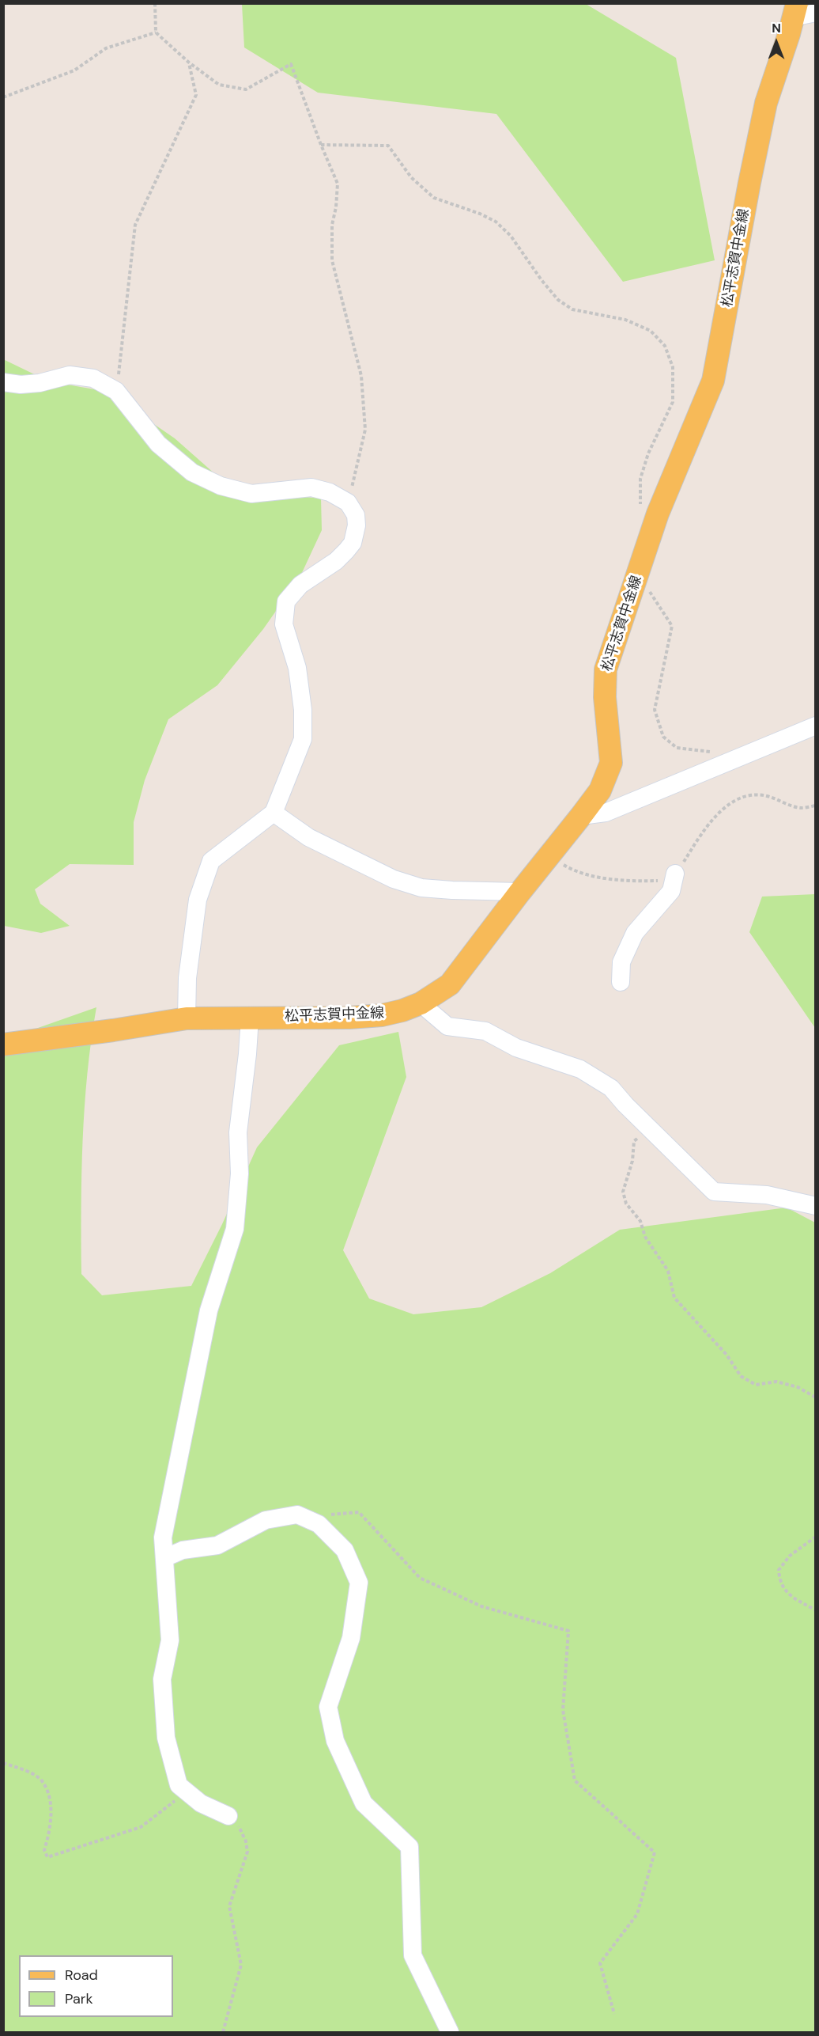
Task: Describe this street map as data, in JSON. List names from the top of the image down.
{
  "streets": {
    "main road": ["松平志賀中金線"]
  },
  "legend": ["Road", "Park"],
  "north": "top"
}
